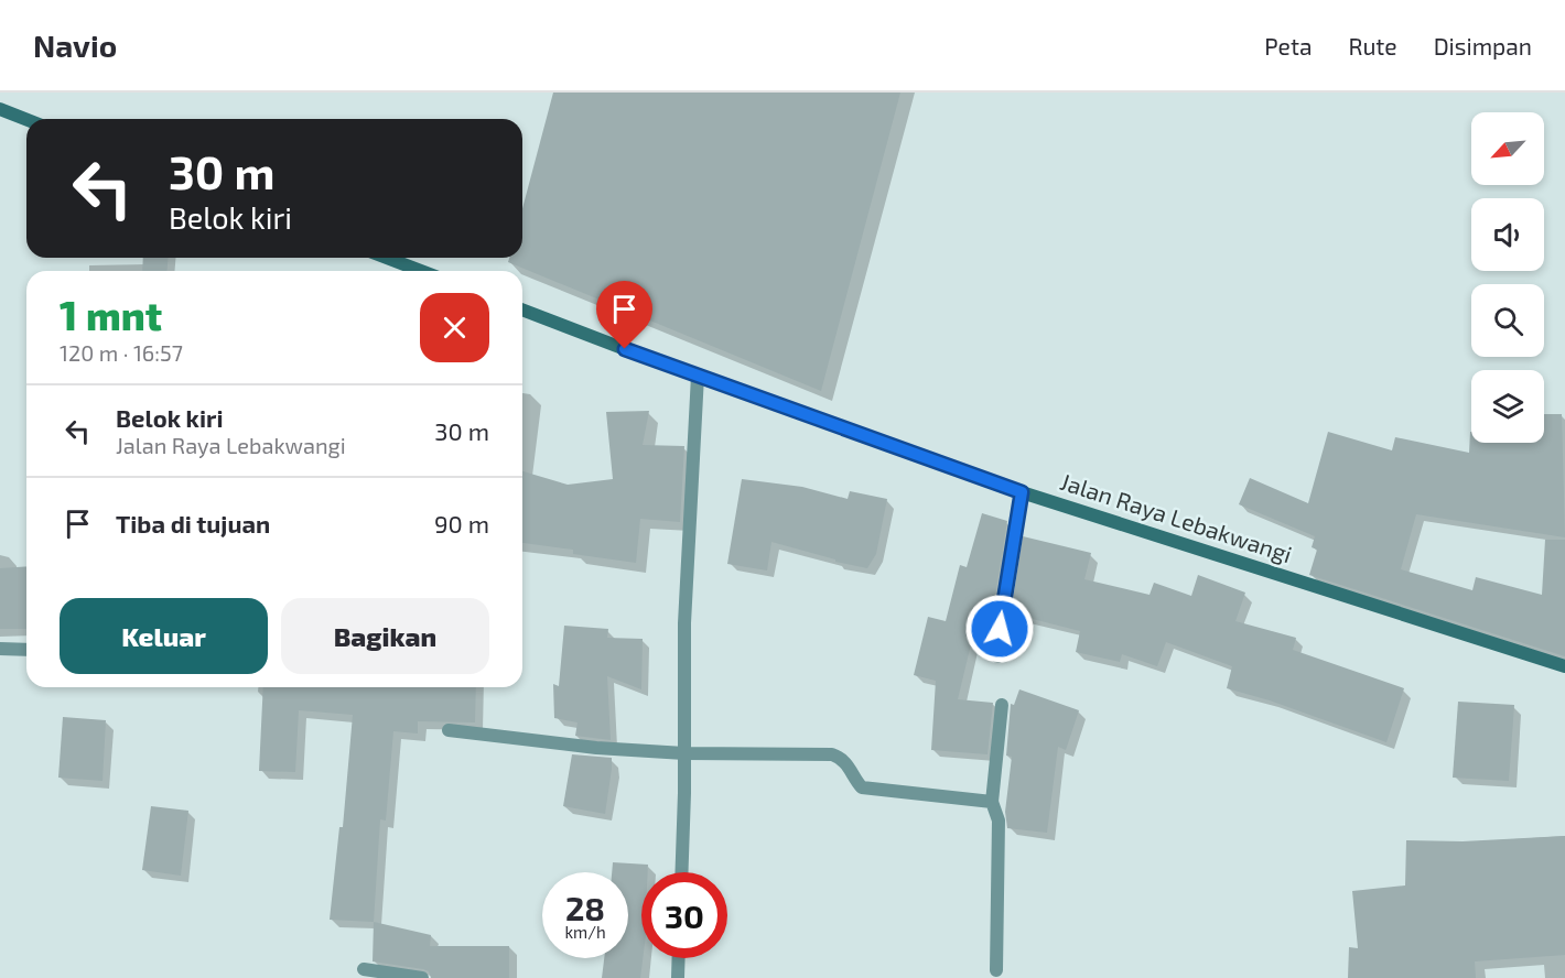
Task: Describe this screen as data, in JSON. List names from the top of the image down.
{
  "streets": {
    "main road": ["Jalan Raya Lebakwangi"]
  },
  "north": "bottom left",
  "page": {
    "header": "Navio",
    "nav": ["Peta", "Rute", "Disimpan"],
    "turn": ["30 m", "Belok kiri"],
    "heading": ["1 mnt", "120 m · 16:57"],
    "list": [
      {
        "name": "Belok kiri",
        "note": "Jalan Raya Lebakwangi",
        "value": "30 m"
      },
      {
        "name": "Tiba di tujuan",
        "value": "90 m"
      }
    ],
    "buttons": ["Keluar", "Bagikan"],
    "speed": "28 km/h",
    "limit": "30"
  }
}
